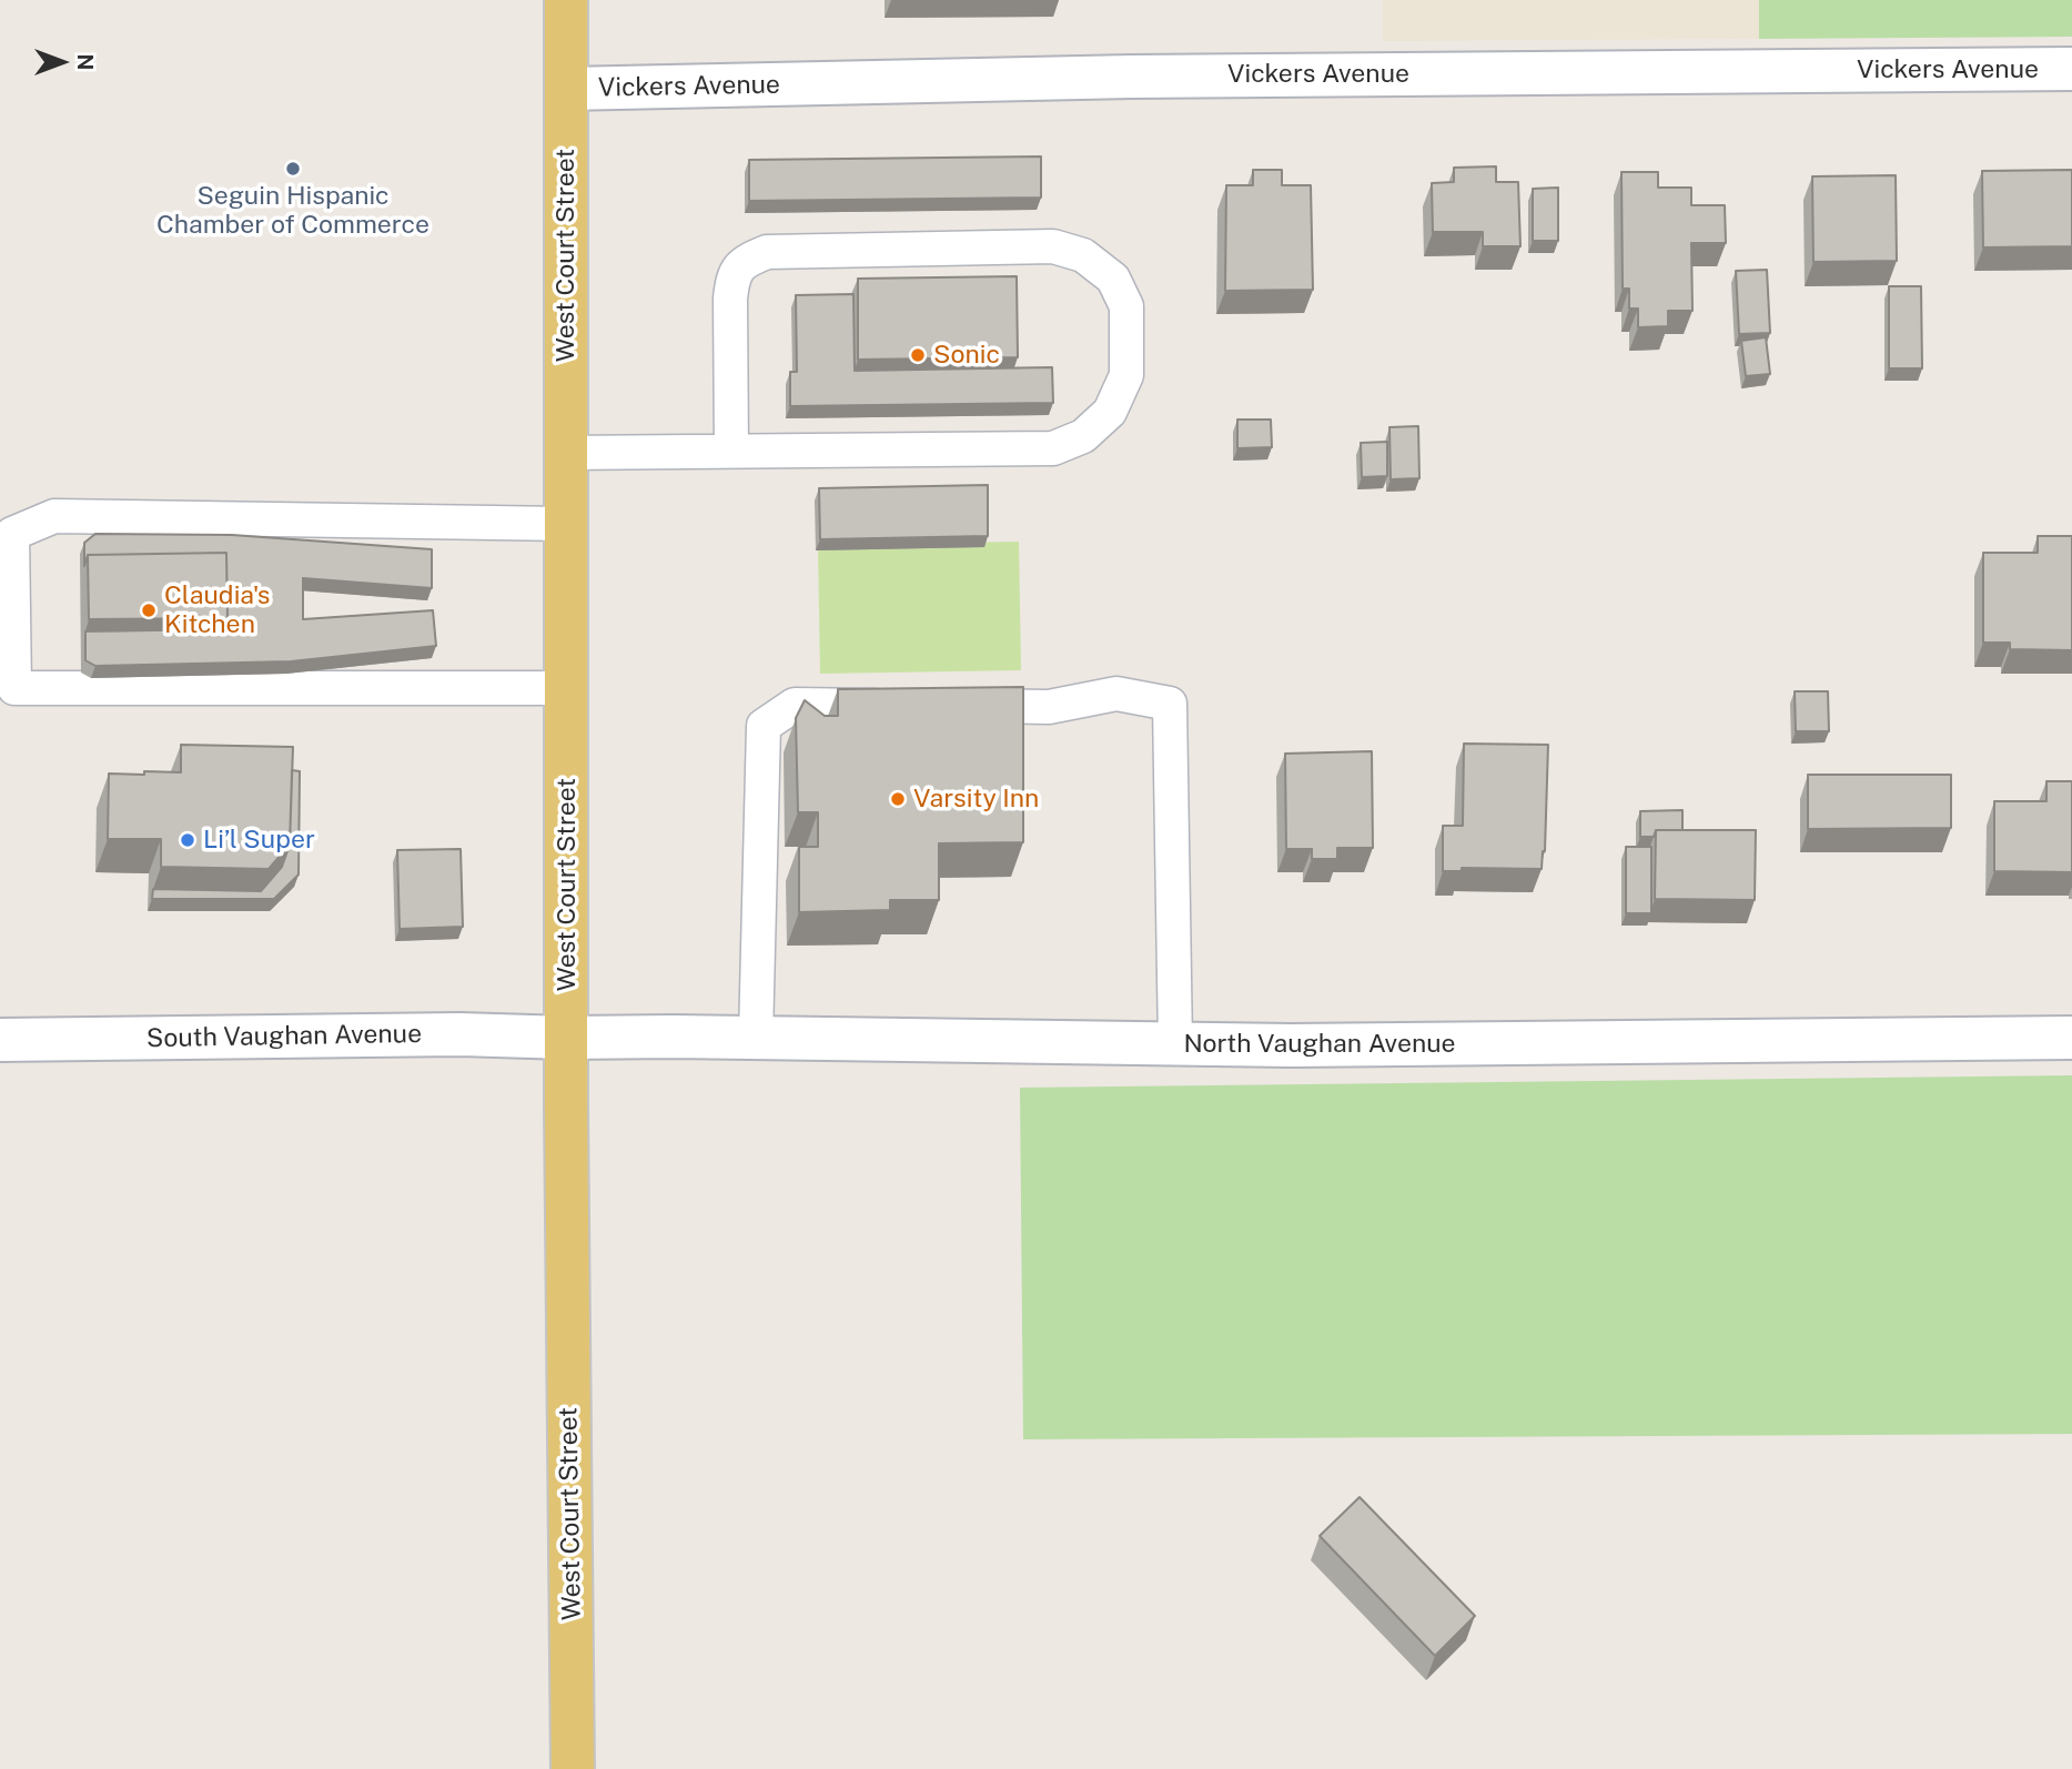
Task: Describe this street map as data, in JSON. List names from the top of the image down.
{
  "streets": {
    "main road": ["West Court Street"],
    "street": ["Vickers Avenue", "South Vaughan Avenue", "North Vaughan Avenue"]
  },
  "crossings": [
    ["Vickers Avenue", "West Court Street"],
    ["West Court Street", "South Vaughan Avenue"],
    ["West Court Street", "North Vaughan Avenue"],
    ["South Vaughan Avenue", "North Vaughan Avenue"]
  ],
  "places": [
    "Seguin Hispanic Chamber of Commerce",
    "Sonic",
    "Claudia's Kitchen",
    "Varsity Inn",
    "Li’l Super"
  ],
  "north": "right"
}
